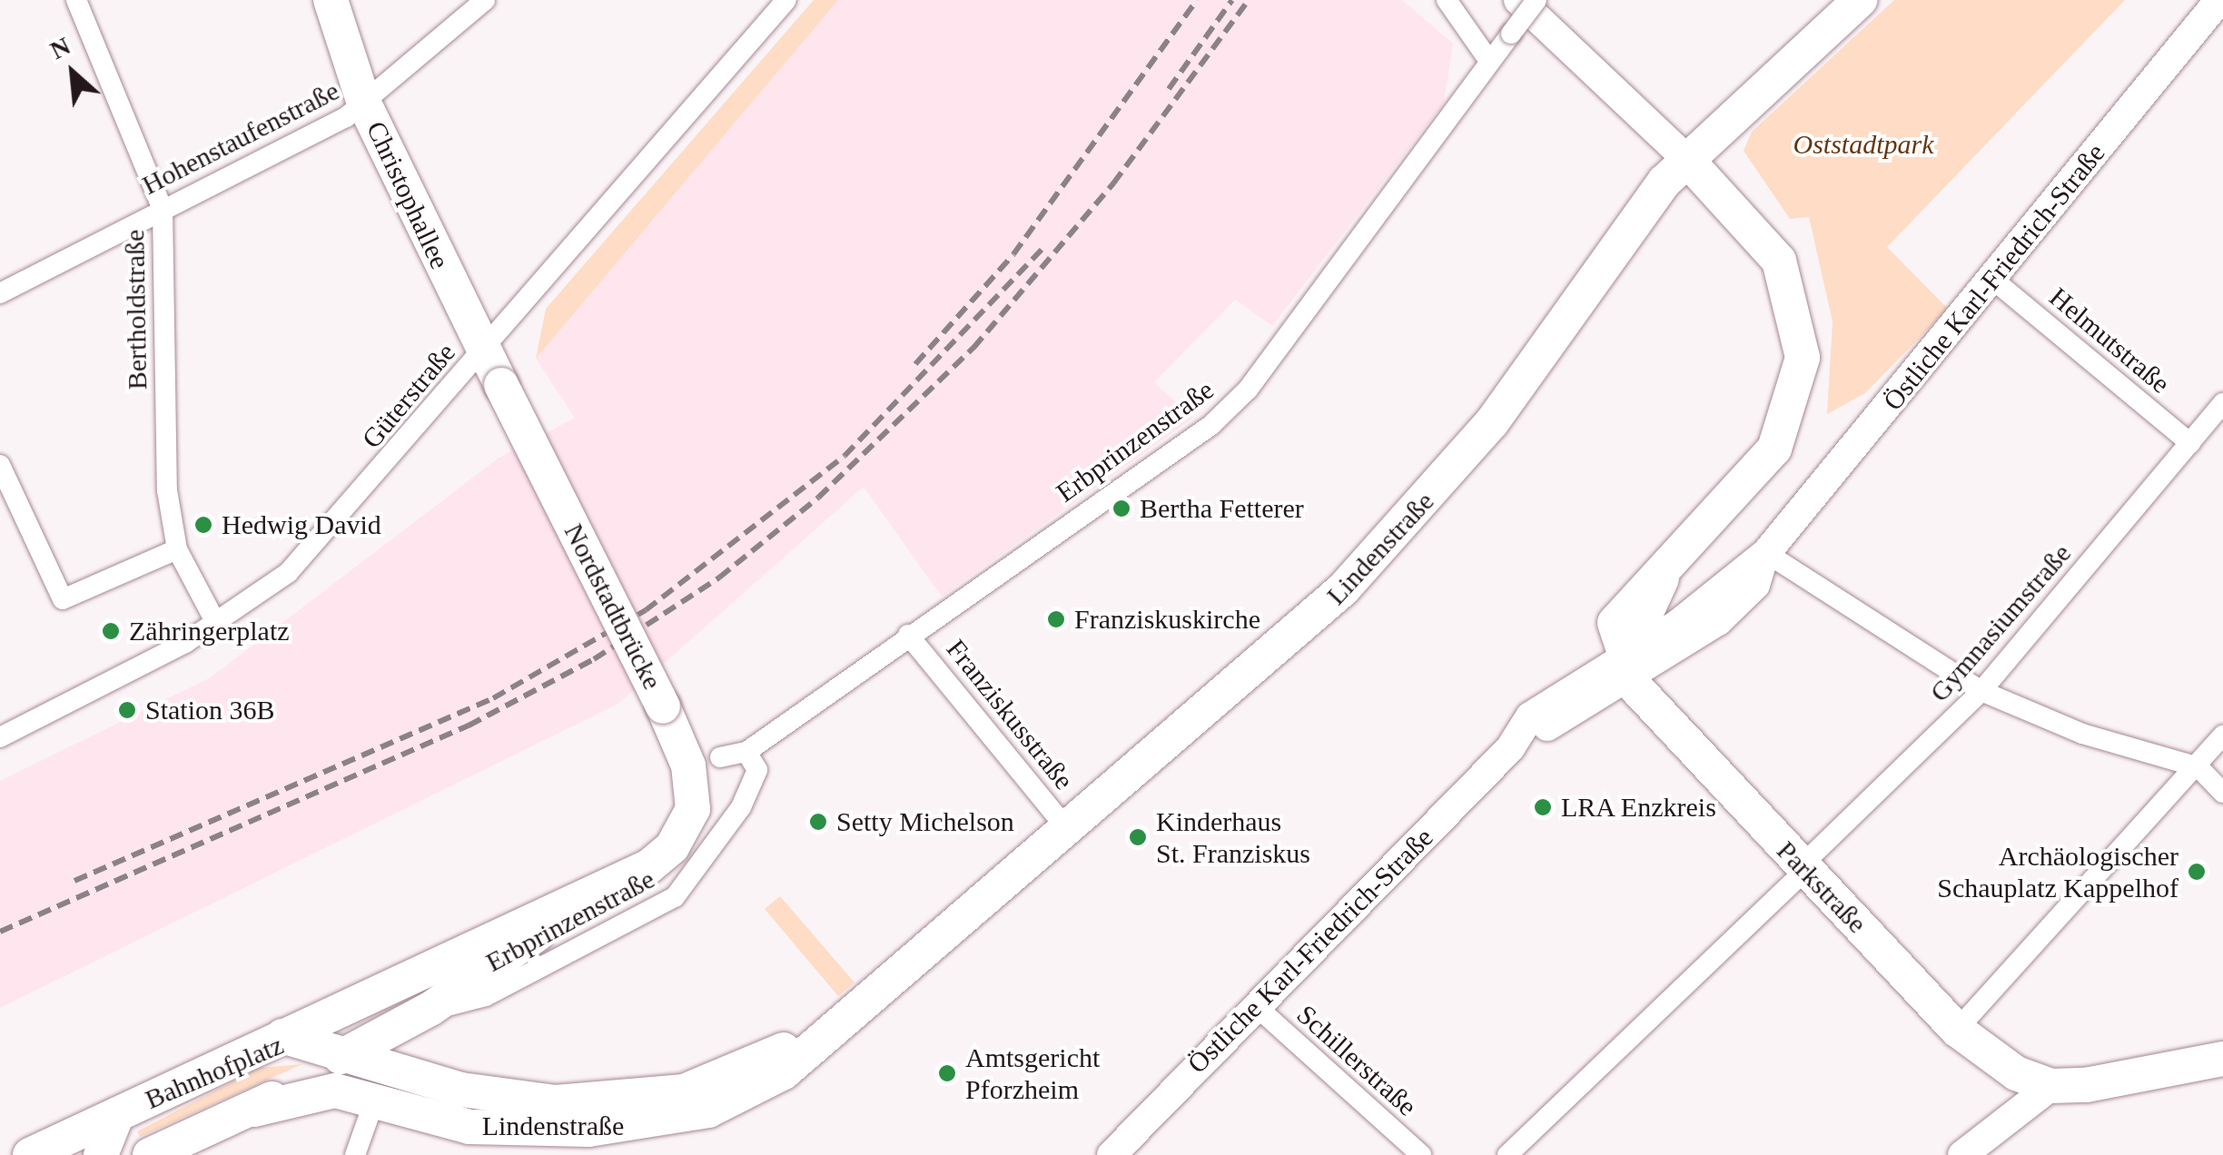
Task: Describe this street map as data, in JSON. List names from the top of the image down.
{
  "streets": {
    "main road": [
      "Christophallee",
      "Östliche Karl-Friedrich-Straße",
      "Lindenstraße",
      "Nordstadtbrücke",
      "Parkstraße",
      "Bahnhofplatz"
    ],
    "street": [
      "Hohenstaufenstraße",
      "Bertholdstraße",
      "Helmutstraße",
      "Güterstraße",
      "Erbprinzenstraße",
      "Gymnasiumstraße",
      "Franziskusstraße",
      "Schillerstraße"
    ]
  },
  "crossings": [
    ["Hohenstaufenstraße", "Christophallee"],
    ["Hohenstaufenstraße", "Bertholdstraße"],
    ["Christophallee", "Güterstraße"],
    ["Christophallee", "Nordstadtbrücke"],
    ["Östliche Karl-Friedrich-Straße", "Helmutstraße"],
    ["Östliche Karl-Friedrich-Straße", "Parkstraße"],
    ["Östliche Karl-Friedrich-Straße", "Schillerstraße"],
    ["Bertholdstraße", "Güterstraße"],
    ["Helmutstraße", "Gymnasiumstraße"],
    ["Erbprinzenstraße", "Franziskusstraße"],
    ["Lindenstraße", "Franziskusstraße"],
    ["Lindenstraße", "Parkstraße"],
    ["Lindenstraße", "Bahnhofplatz"],
    ["Gymnasiumstraße", "Parkstraße"]
  ],
  "parks": ["Oststadtpark"],
  "places": [
    "Bertha Fetterer",
    "Hedwig David",
    "Franziskuskirche",
    "Zähringerplatz",
    "Station 36B",
    "LRA Enzkreis",
    "Setty Michelson",
    "Kinderhaus St. Franziskus",
    "Archäologischer Schauplatz Kappelhof",
    "Amtsgericht Pforzheim"
  ],
  "north": "top left"
}
